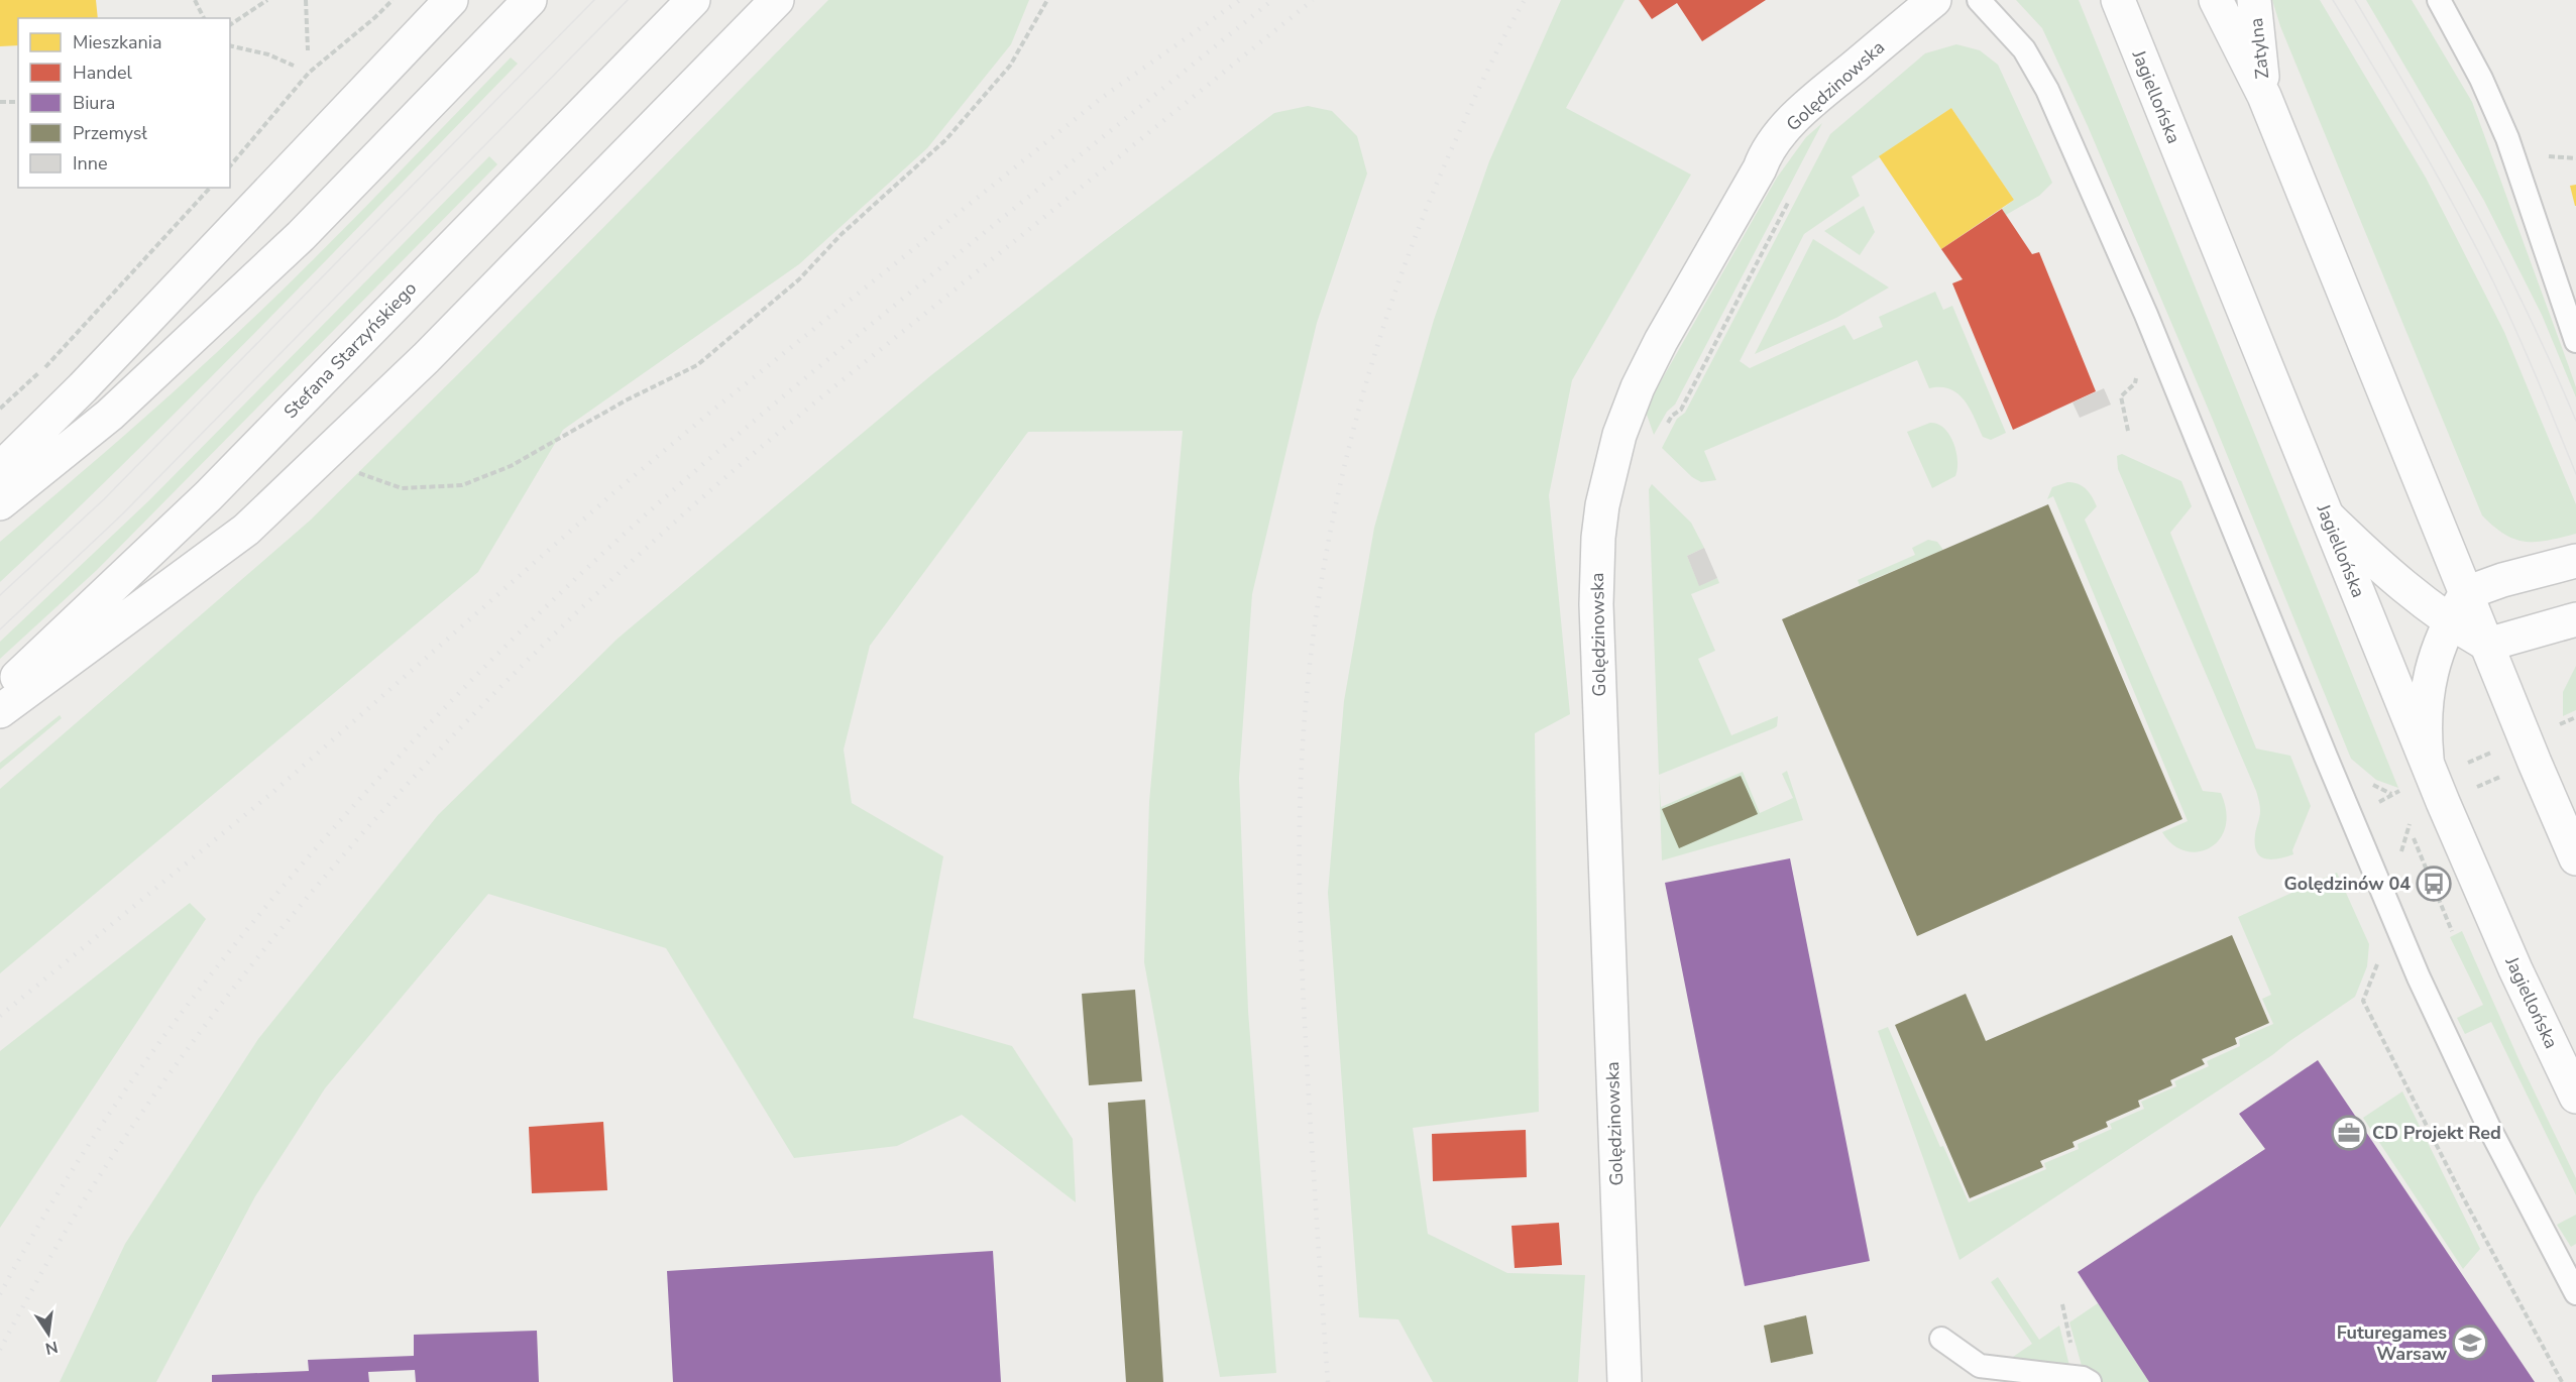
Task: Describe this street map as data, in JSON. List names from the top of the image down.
{
  "streets": {
    "main road": [
      "Zatylna",
      "Golędzinowska",
      "Jagiellońska",
      "Stefana Starzyńskiego"
    ]
  },
  "places": {
    "bus stop": ["Golędzinów 04"],
    "office": ["CD Projekt Red"],
    "school or university": ["Futuregames Warsaw"]
  },
  "legend": [
    "Mieszkania",
    "Handel",
    "Biura",
    "Przemysł",
    "Inne"
  ],
  "north": "bottom"
}
